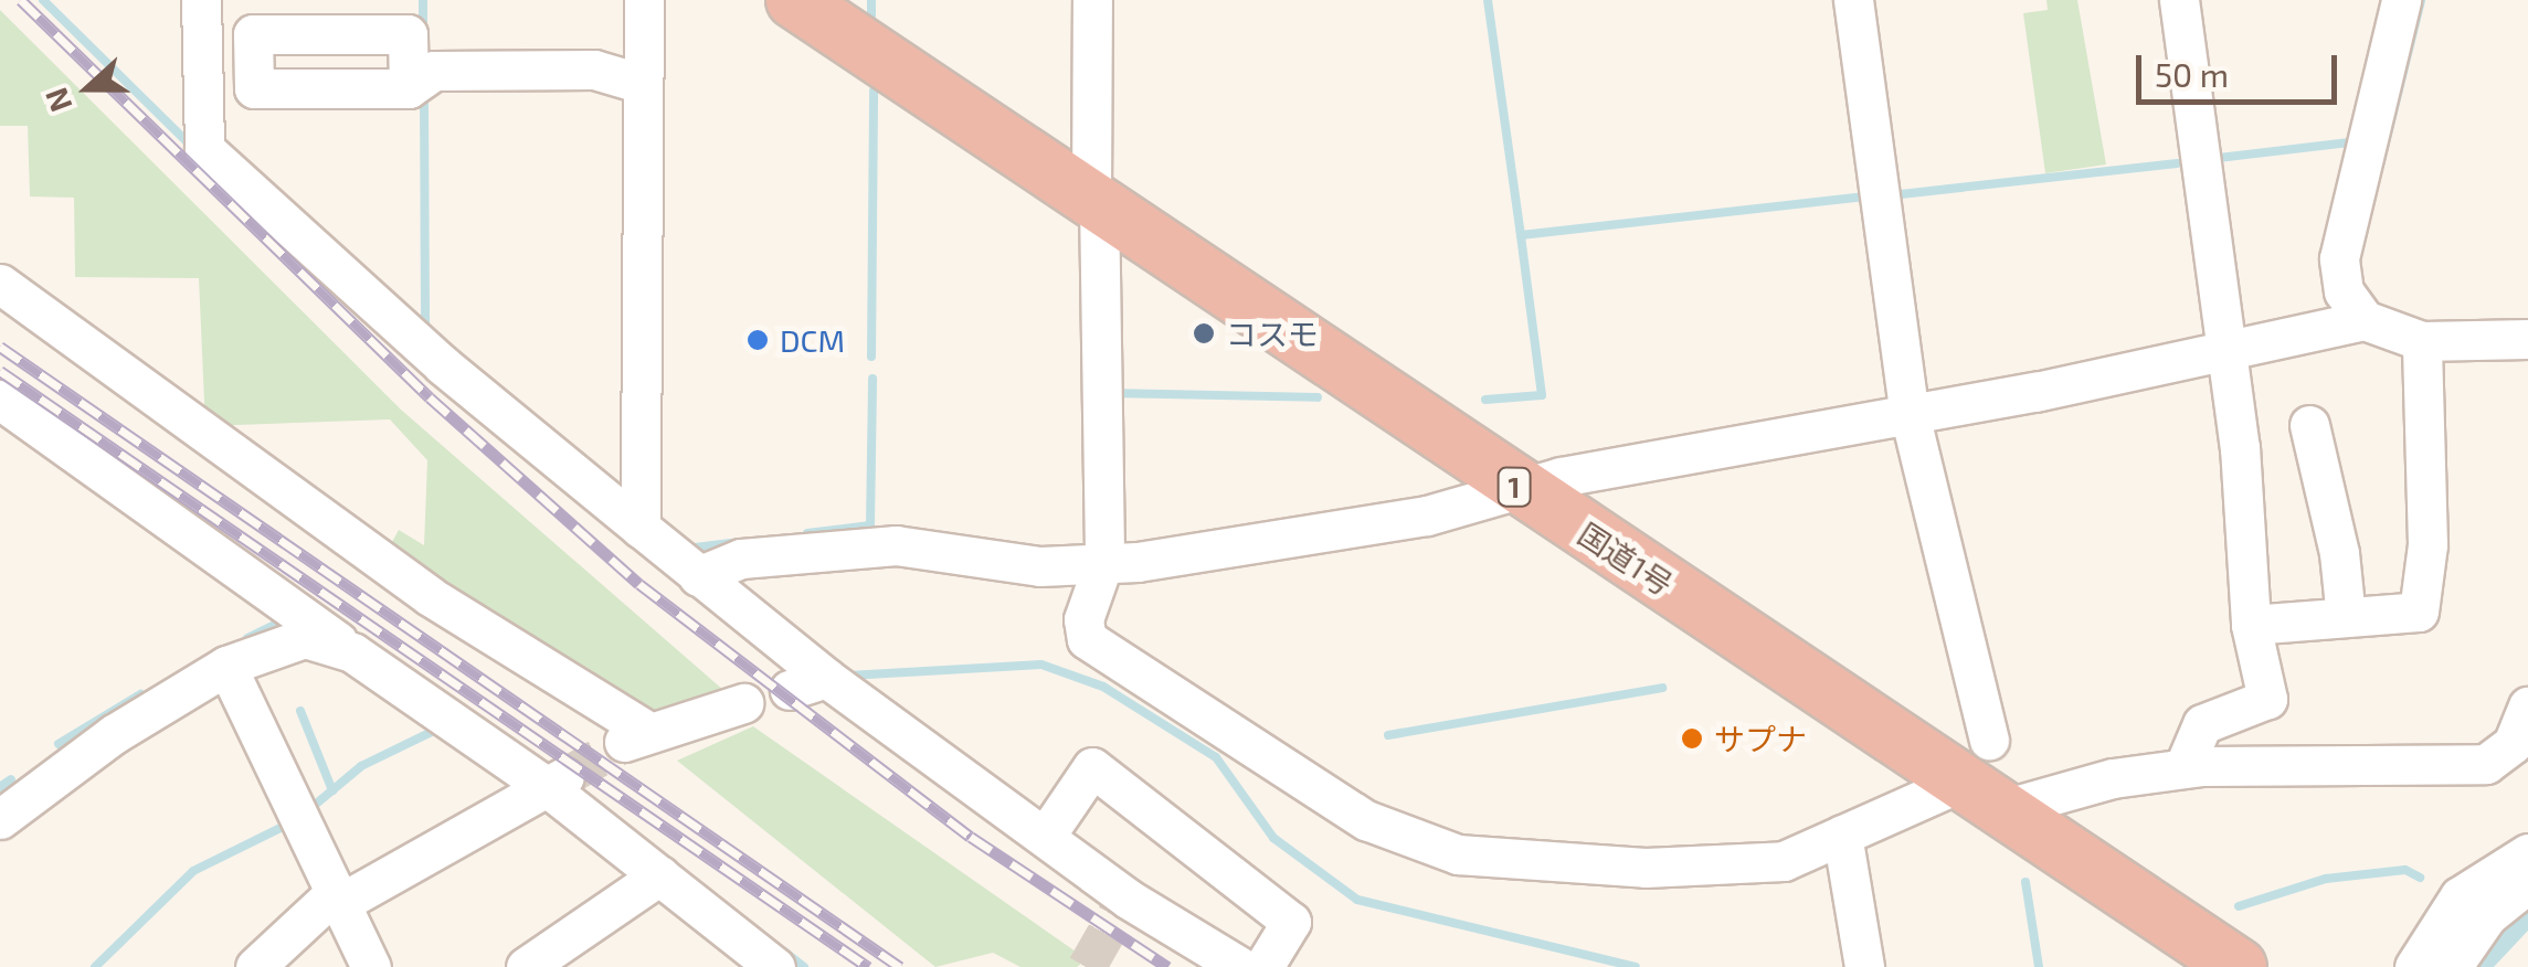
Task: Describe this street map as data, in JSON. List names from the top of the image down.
{
  "streets": {
    "highway": ["1", "国道1号"]
  },
  "places": ["コスモ", "DCM", "サプナ"],
  "scale_bar": "50 m",
  "north": "left"
}
